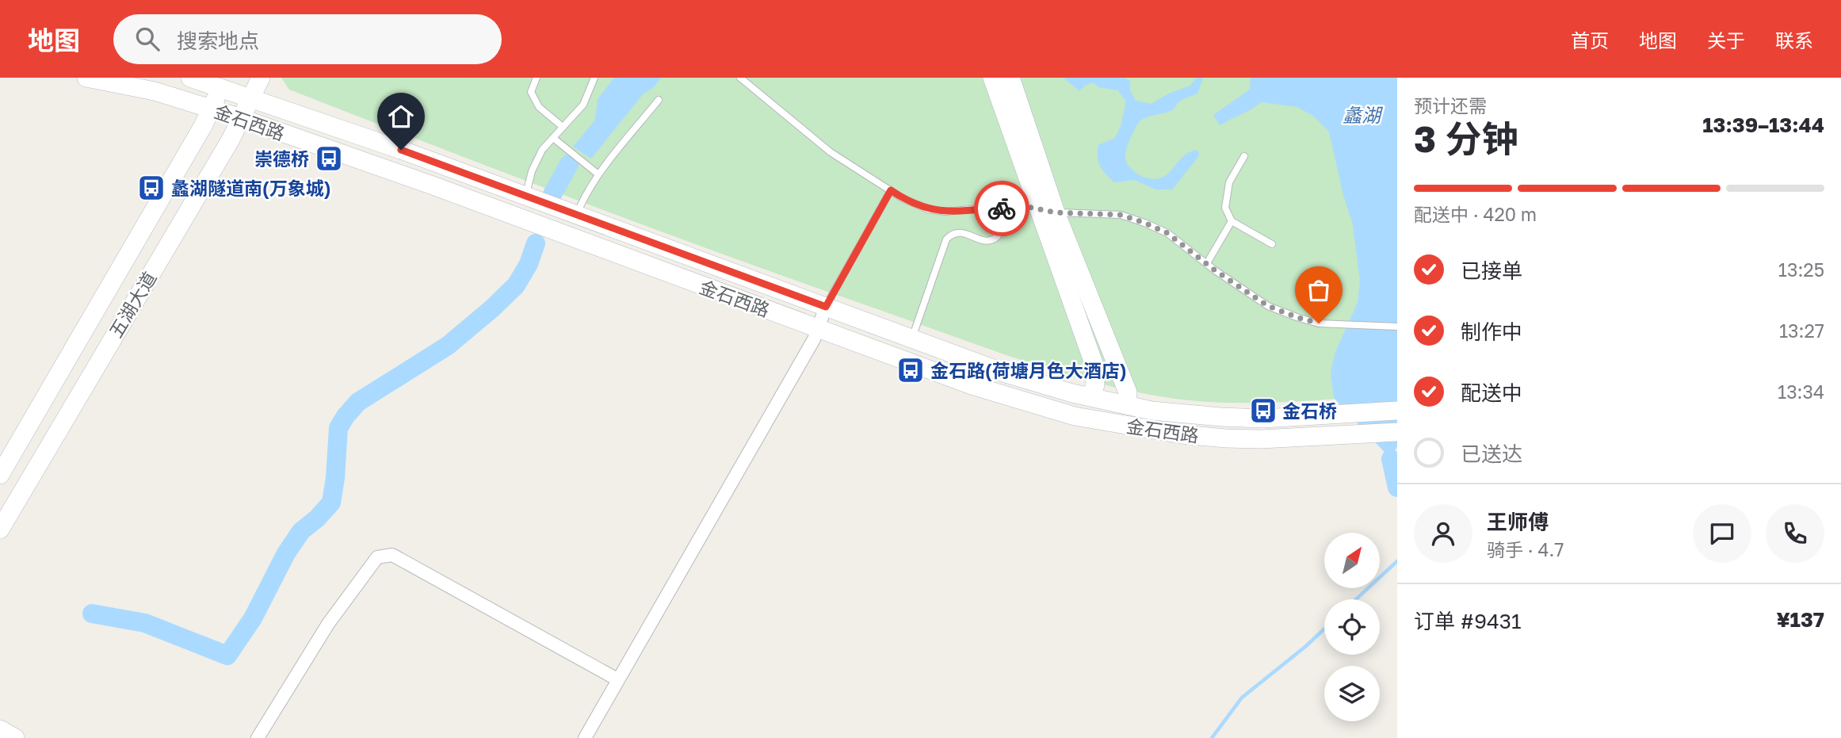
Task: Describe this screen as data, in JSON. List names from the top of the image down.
{
  "streets": {
    "main road": ["金石西路", "五湖大道"]
  },
  "crossings": [
    ["金石西路", "五湖大道"]
  ],
  "water": ["蠡湖"],
  "places": {
    "bus stop": [
      "崇德桥",
      "蠡湖隧道南(万象城)",
      "金石路(荷塘月色大酒店)",
      "金石桥"
    ]
  },
  "north": "top right",
  "page": {
    "header": "地图",
    "search": "搜索地点",
    "nav": [
      "首页",
      "地图",
      "关于",
      "联系"
    ],
    "heading": ["3 分钟", "预计还需", "13:39–13:44"],
    "panel": [
      "王师傅",
      "骑手 · 4.7",
      "订单 #9431",
      "¥137"
    ],
    "bar": "配送中 · 420 m",
    "list": [
      ["已接单", "13:25"],
      ["制作中", "13:27"],
      ["配送中", "13:34"],
      "已送达"
    ]
  }
}
